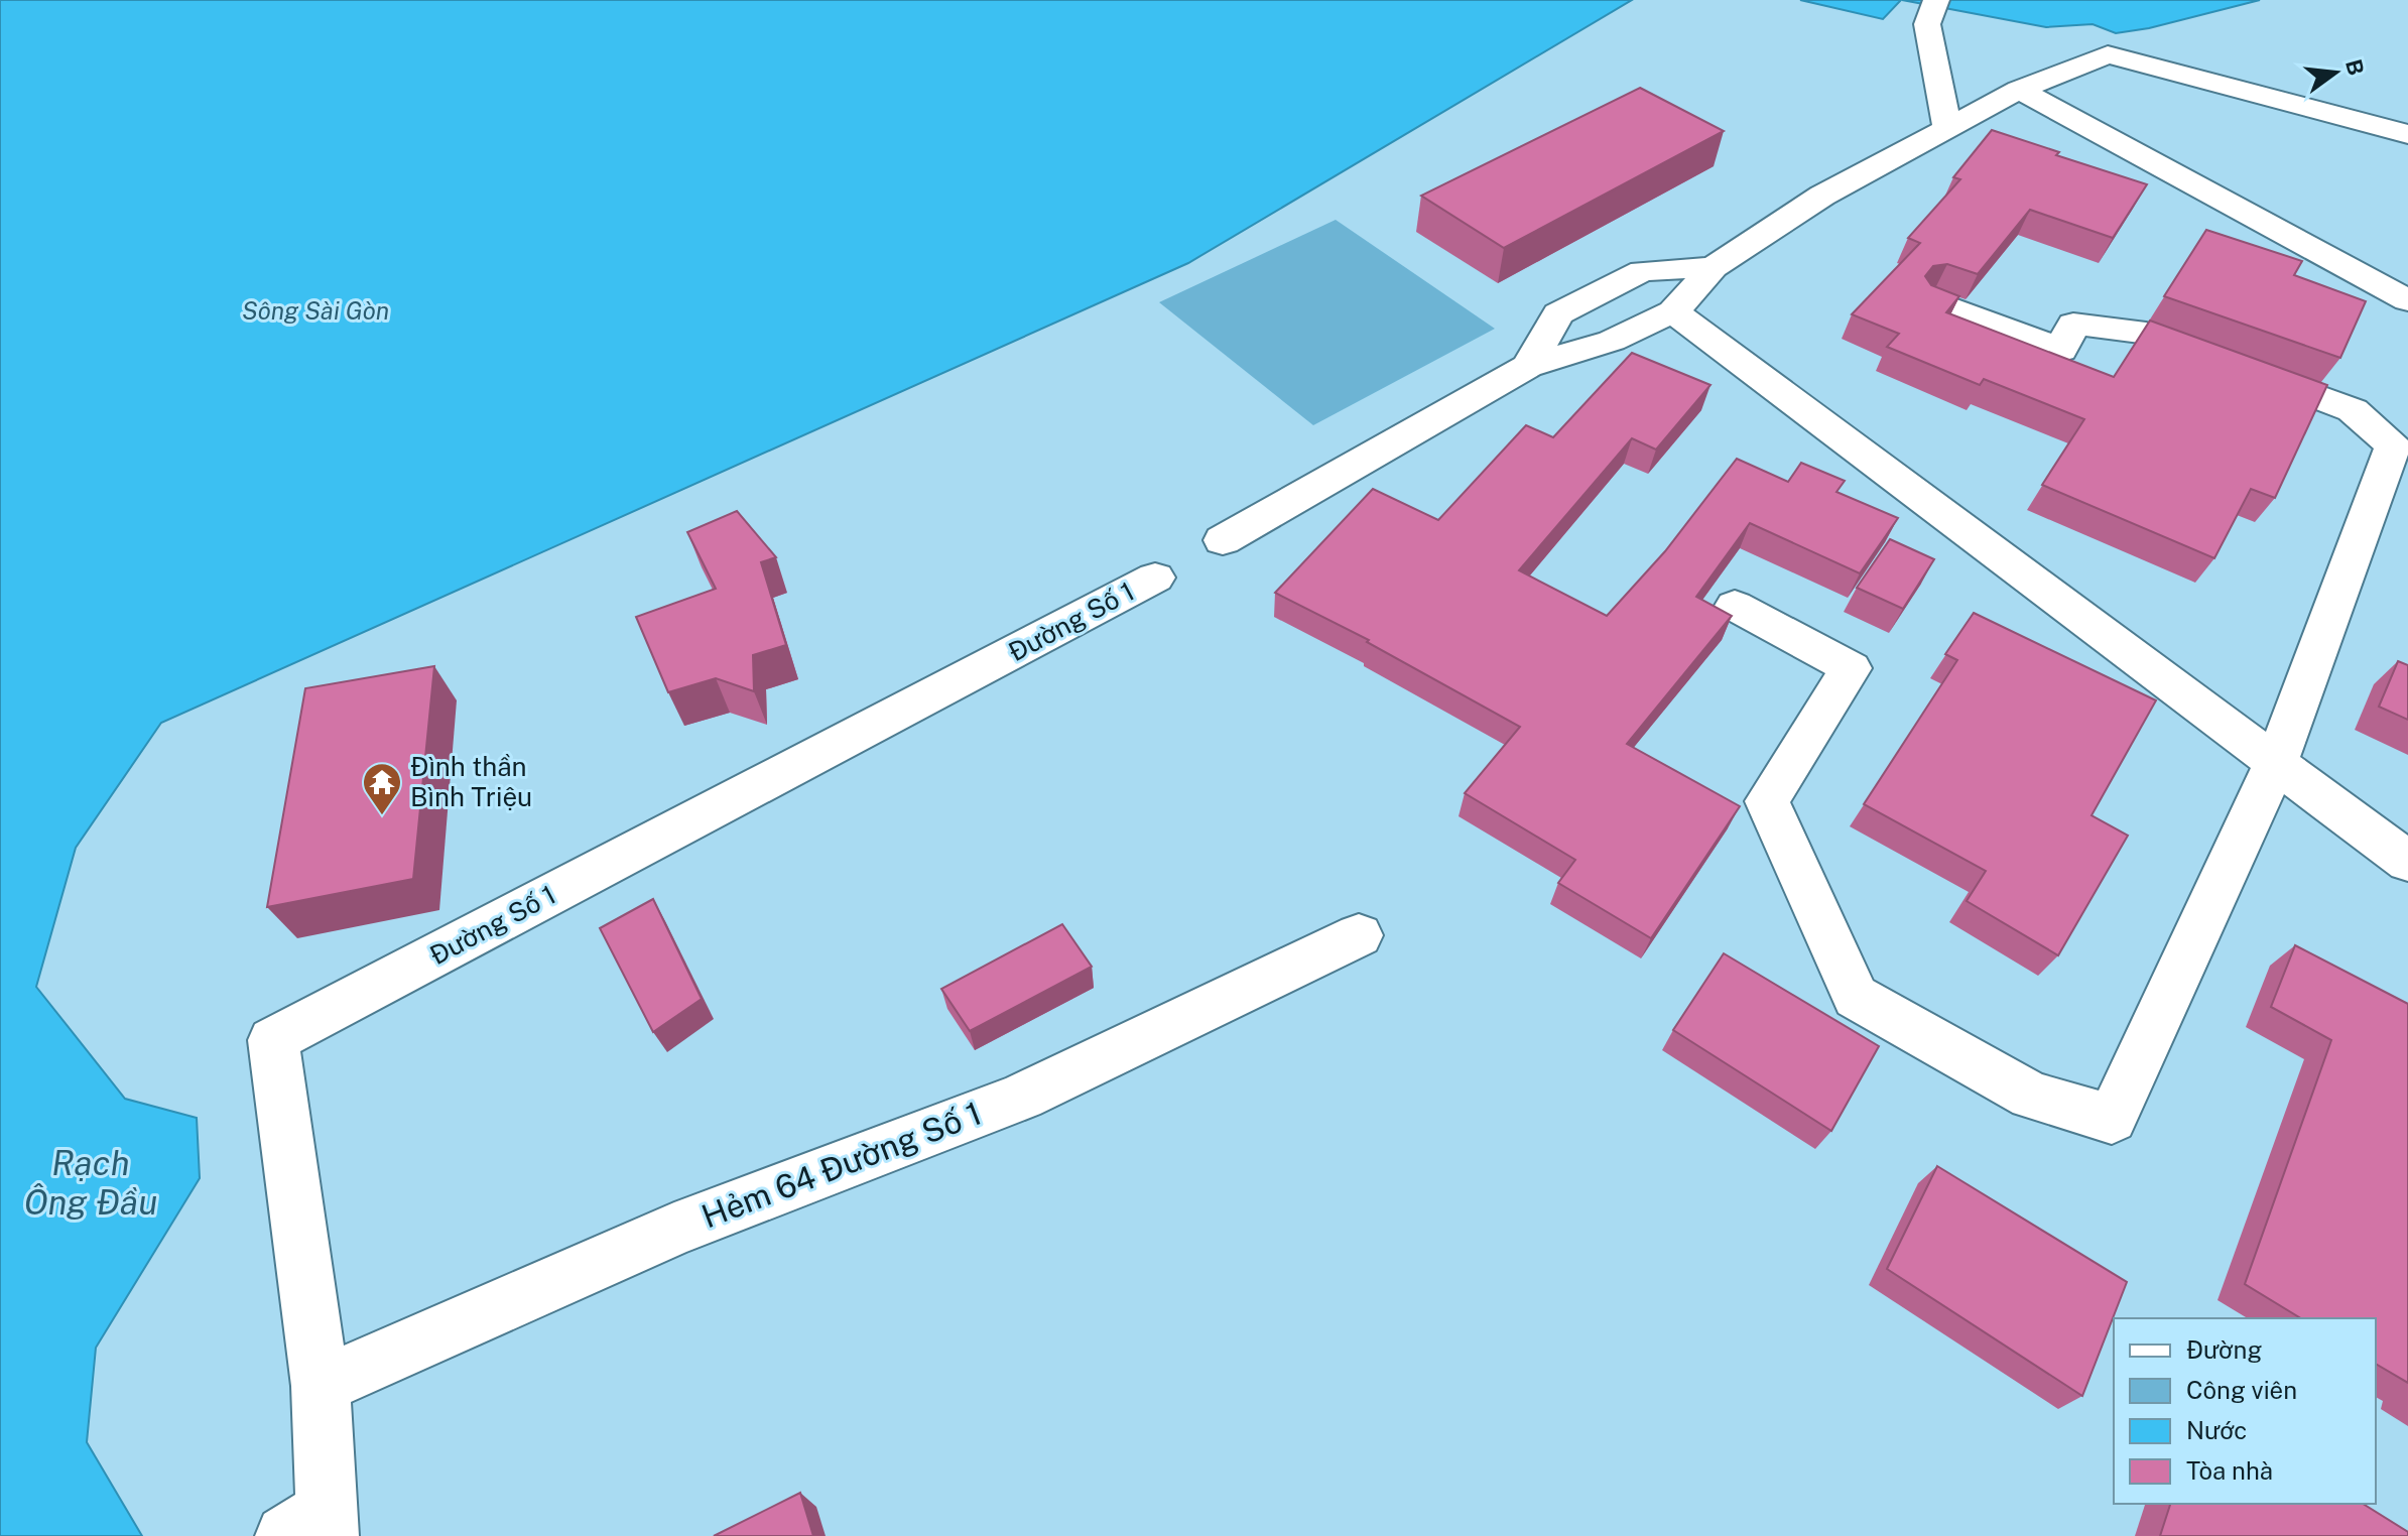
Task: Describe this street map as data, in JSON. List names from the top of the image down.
{
  "streets": {
    "street": ["Đường Số 1", "Hẻm 64 Đường Số 1"]
  },
  "crossings": [
    ["Đường Số 1", "Hẻm 64 Đường Số 1"]
  ],
  "water": ["Sông Sài Gòn", "Rạch Ông Đầu"],
  "places": {
    "temple": ["Đình thần Bình Triệu"]
  },
  "legend": [
    "Đường",
    "Công viên",
    "Nước",
    "Tòa nhà"
  ],
  "north": "right"
}
